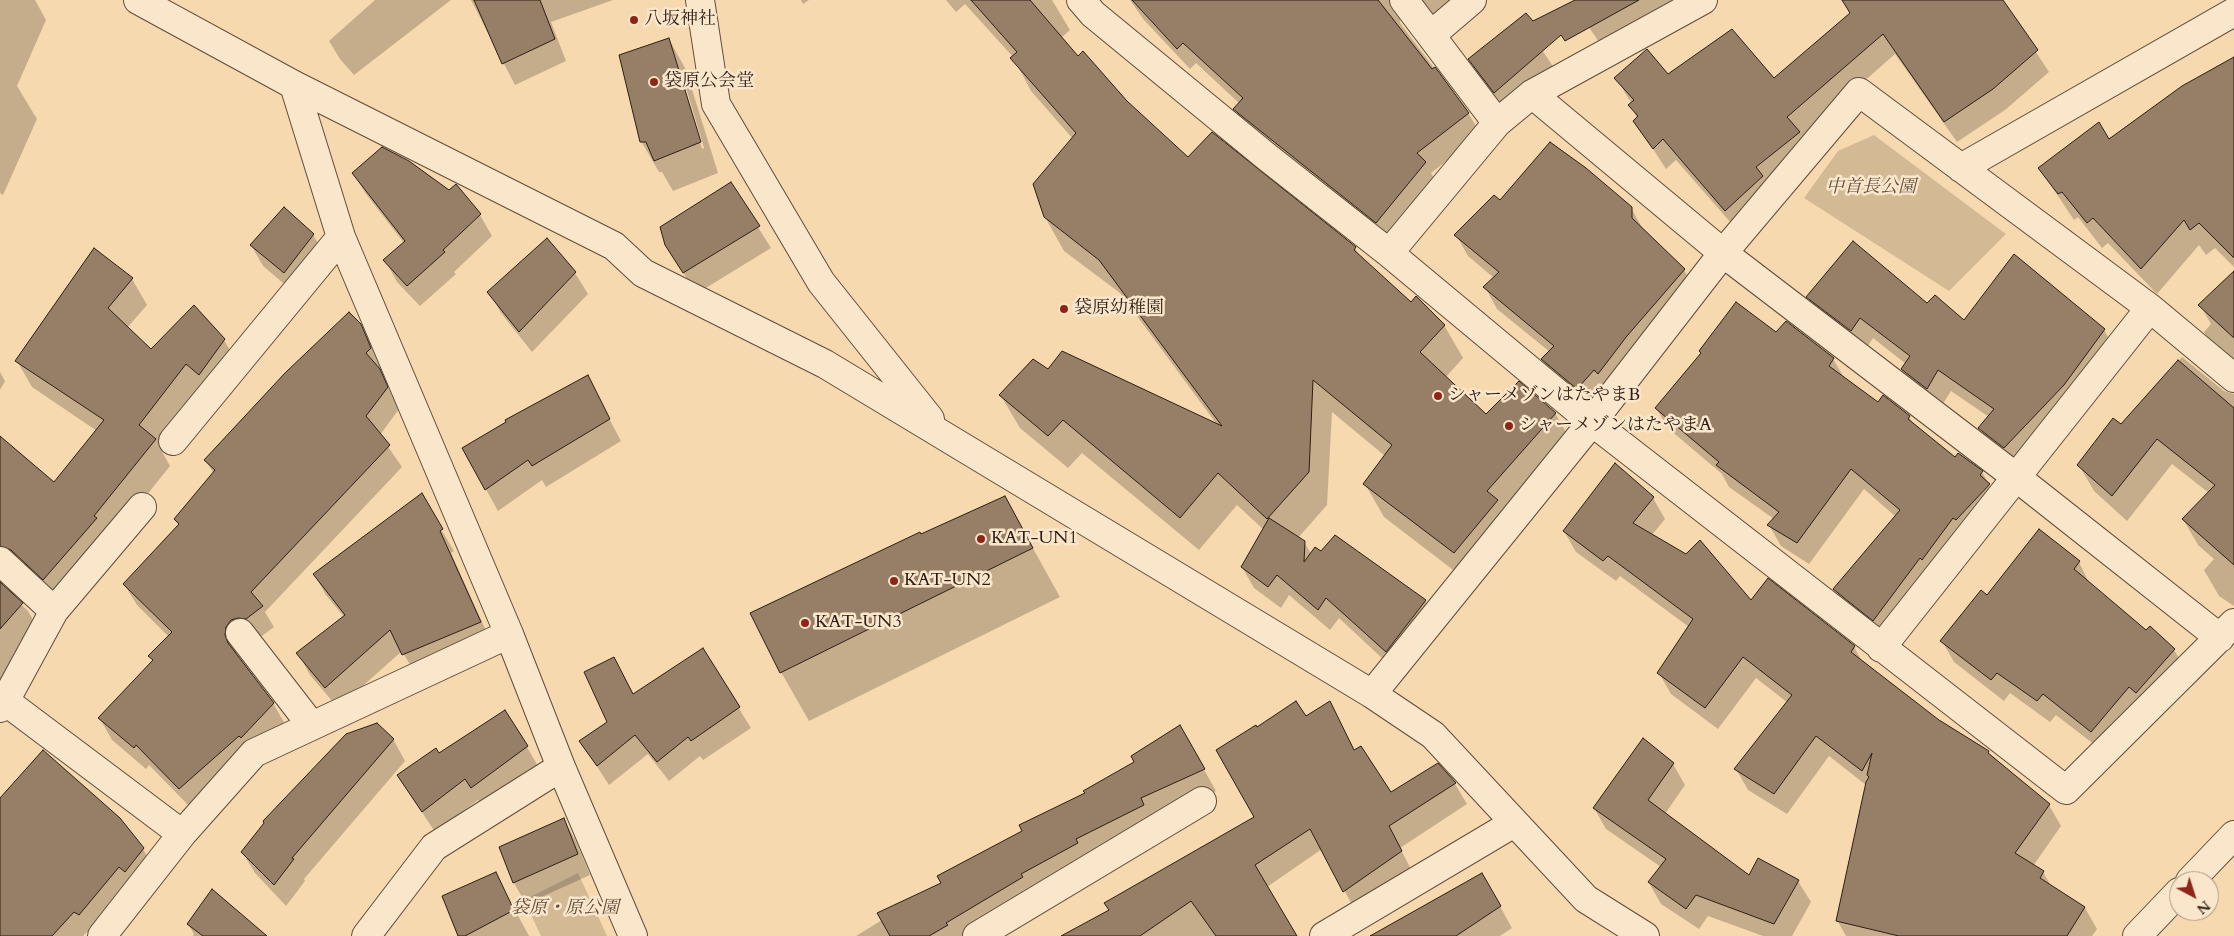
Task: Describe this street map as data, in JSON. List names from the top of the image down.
{
  "parks": ["中首長公園", "袋原・原公園"],
  "places": [
    "八坂神社",
    "袋原公会堂",
    "袋原幼稚園",
    "シャーメゾンはたやまB",
    "シャーメゾンはたやまA",
    "KAT-UN1",
    "KAT-UN2",
    "KAT-UN3"
  ],
  "north": "bottom right"
}
